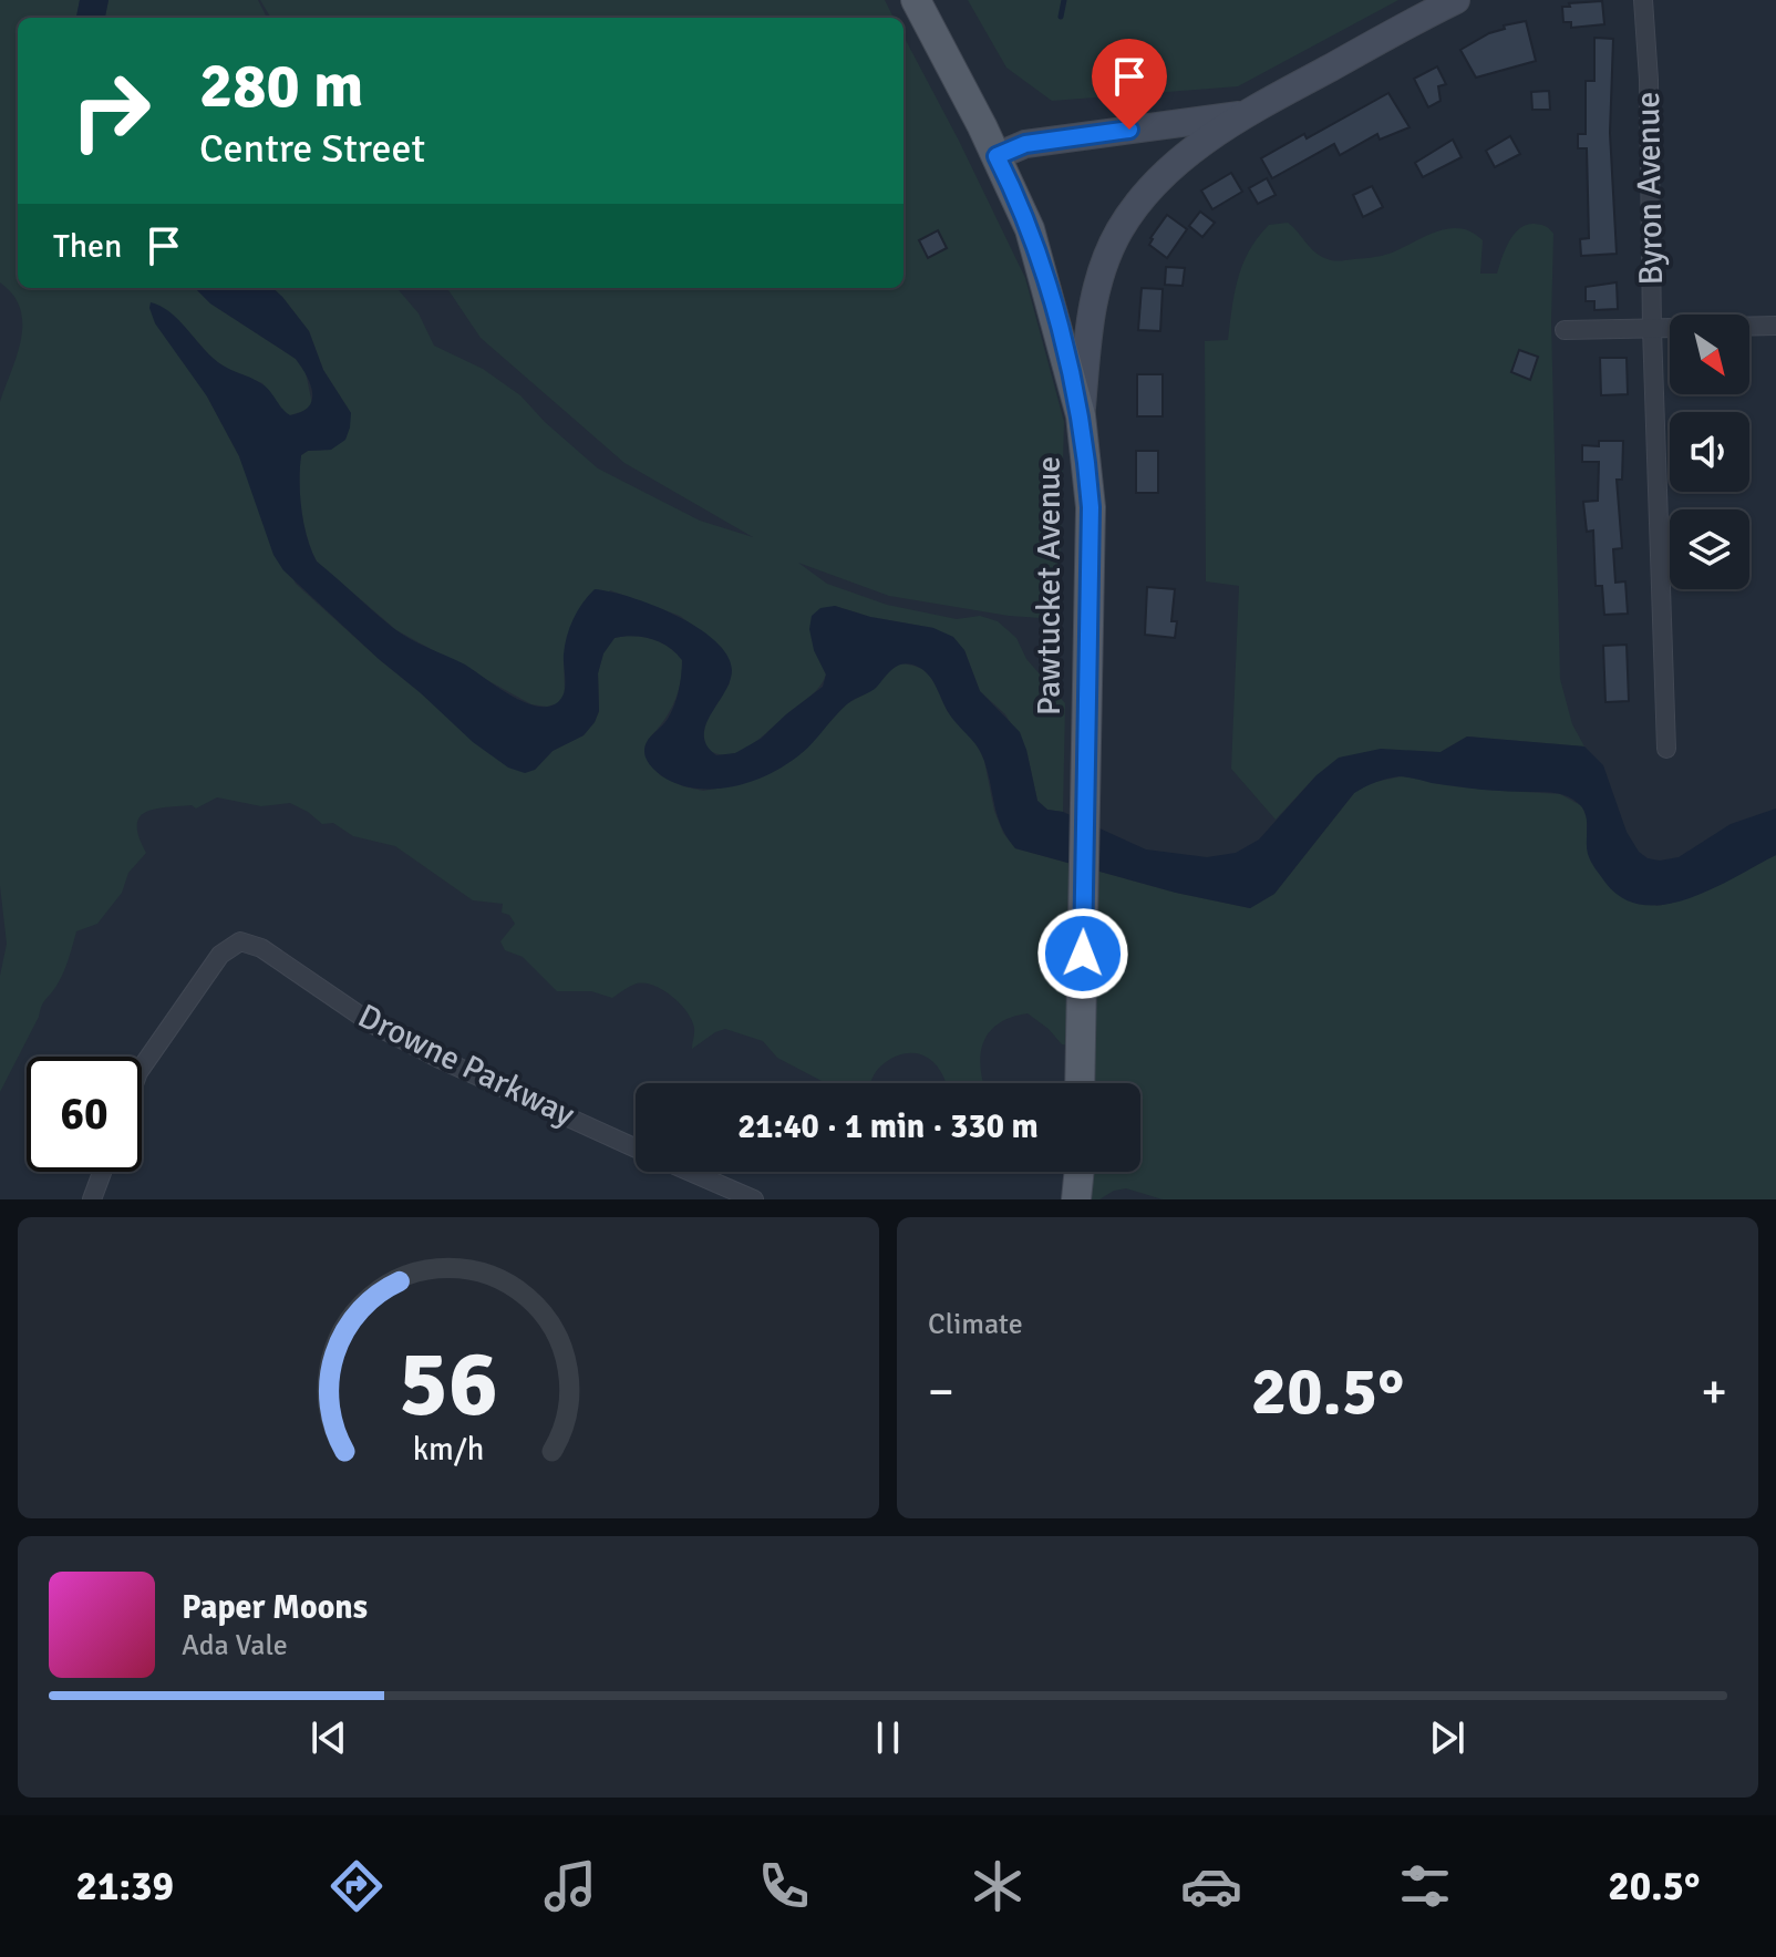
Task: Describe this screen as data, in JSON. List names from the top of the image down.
{
  "streets": {
    "main road": ["Pawtucket Avenue"],
    "street": ["Byron Avenue", "Drowne Parkway"]
  },
  "north": "bottom right",
  "page": {
    "turn": ["280 m", "Centre Street"],
    "then": "Then",
    "limit": "60",
    "trip": "21:40 · 1 min · 330 m",
    "tile": "Climate",
    "heat": ["−", "20.5°", "+"],
    "song": ["Paper Moons", "Ada Vale"],
    "tabs": ["21:39", "20.5°"],
    "gauge": ["56", "km/h"]
  }
}
